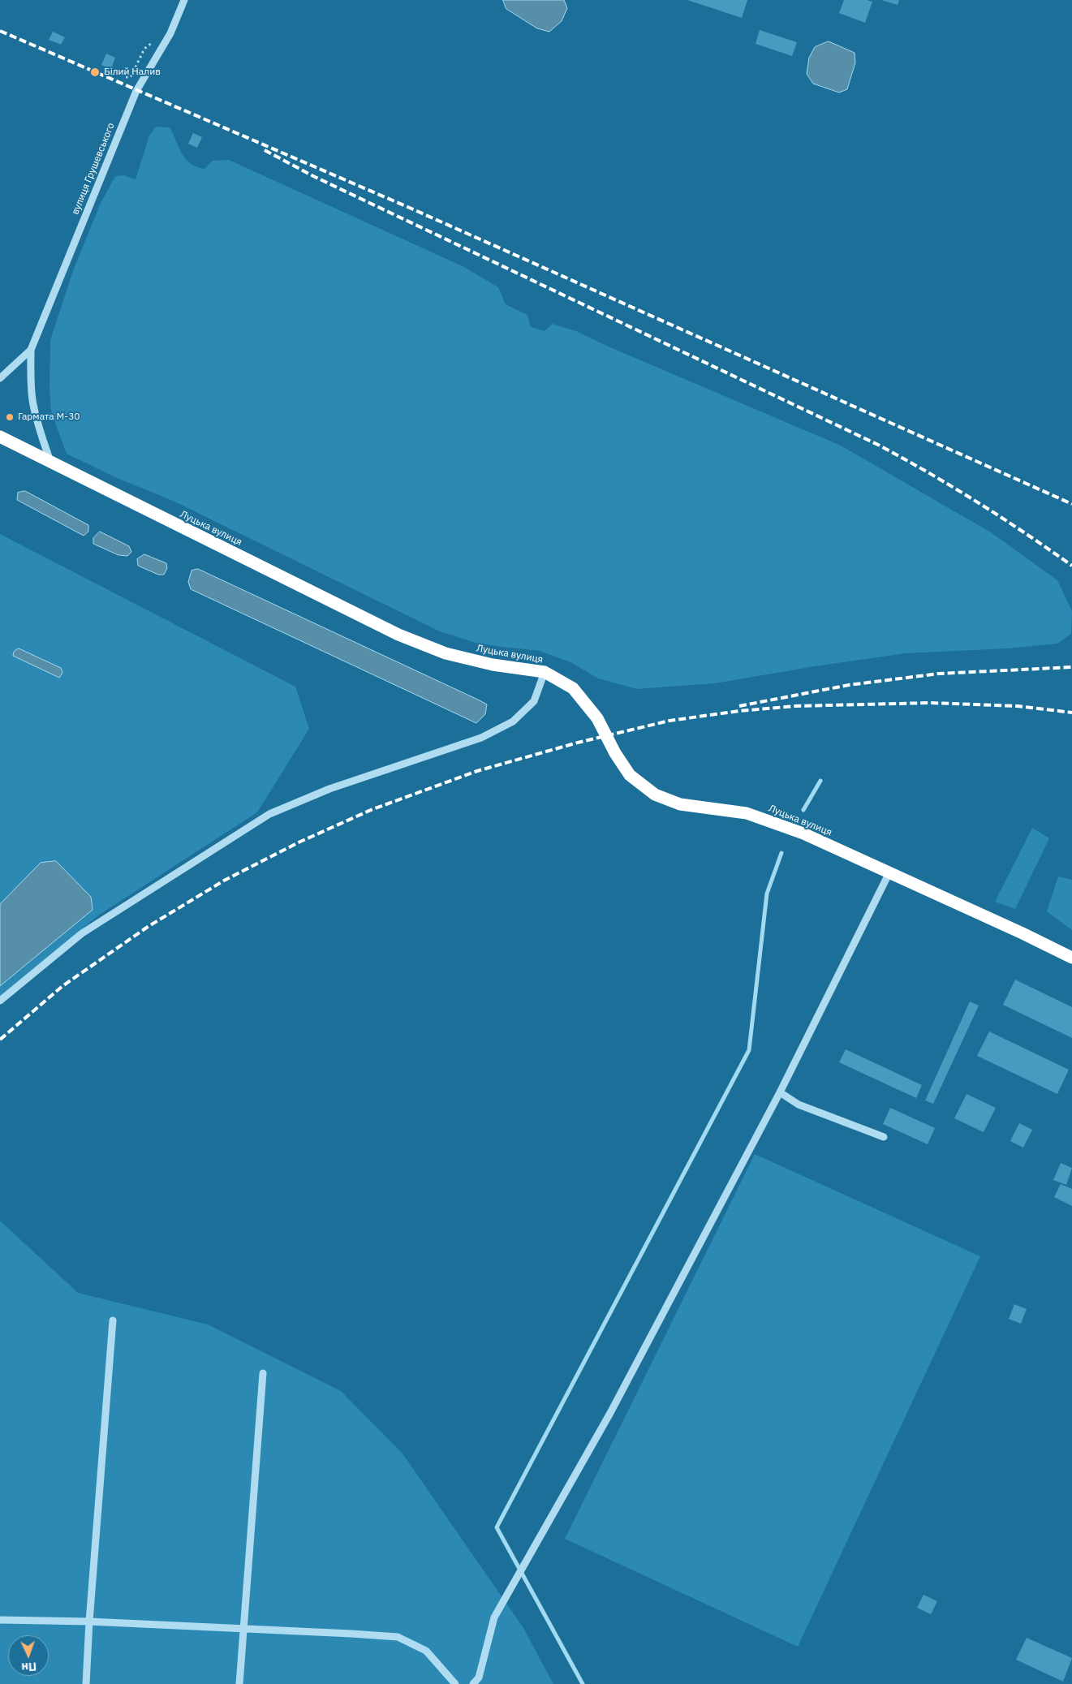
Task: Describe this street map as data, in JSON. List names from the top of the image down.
{
  "streets": {
    "highway": ["Луцька вулиця"],
    "street": ["вулиця Грушевського"]
  },
  "crossings": [
    ["вулиця Грушевського", "Луцька вулиця"]
  ],
  "places": ["Білий Налив", "Гармата М-30"],
  "north": "bottom"
}
